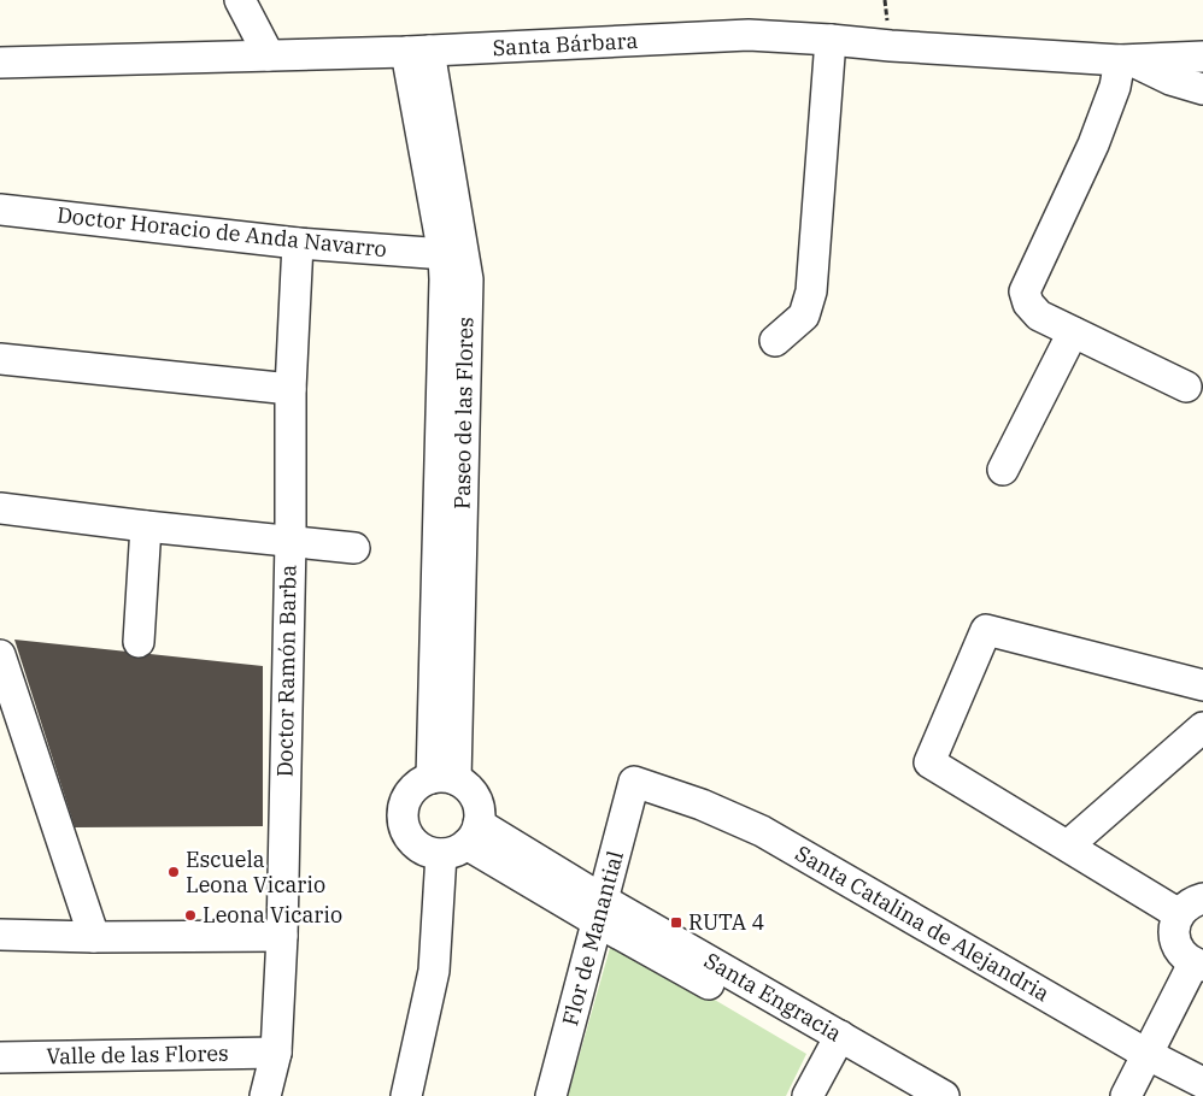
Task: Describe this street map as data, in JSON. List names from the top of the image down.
{
  "streets": {
    "street": [
      "Santa Bárbara",
      "Doctor Horacio de Anda Navarro",
      "Paseo de las Flores",
      "Doctor Ramón Barba",
      "Santa Catalina de Alejandria",
      "Flor de Manantial",
      "Santa Engracia",
      "Valle de las Flores"
    ]
  },
  "crossings": [
    ["Santa Bárbara", "Paseo de las Flores"],
    ["Doctor Horacio de Anda Navarro", "Paseo de las Flores"],
    ["Doctor Horacio de Anda Navarro", "Doctor Ramón Barba"],
    ["Paseo de las Flores", "Santa Engracia"],
    ["Doctor Ramón Barba", "Valle de las Flores"],
    ["Santa Catalina de Alejandria", "Flor de Manantial"],
    ["Flor de Manantial", "Santa Engracia"]
  ],
  "places": {
    "other": ["Escuela Leona Vicario", "Leona Vicario"],
    "transit": ["RUTA 4"]
  }
}
